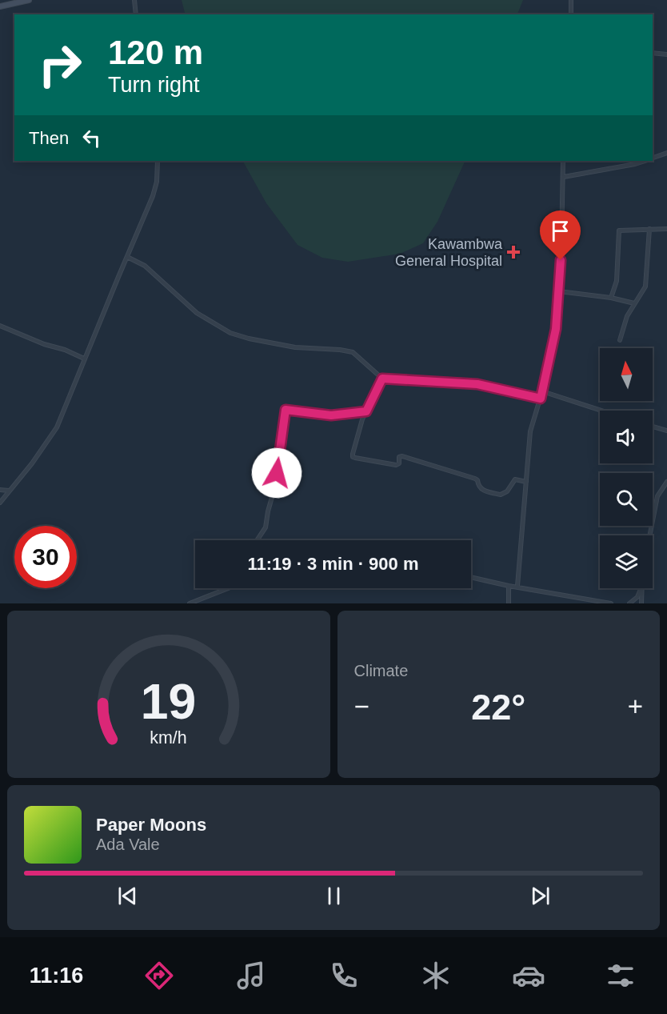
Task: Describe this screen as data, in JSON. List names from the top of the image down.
{
  "places": {
    "health": ["Kawambwa General Hospital"]
  },
  "north": "top",
  "page": {
    "turn": ["120 m", "Turn right"],
    "then": "Then",
    "limit": "30",
    "trip": "11:19 · 3 min · 900 m",
    "tile": "Climate",
    "heat": ["−", "22°", "+"],
    "song": ["Paper Moons", "Ada Vale"],
    "tabs": "11:16",
    "gauge": ["19", "km/h"]
  }
}
